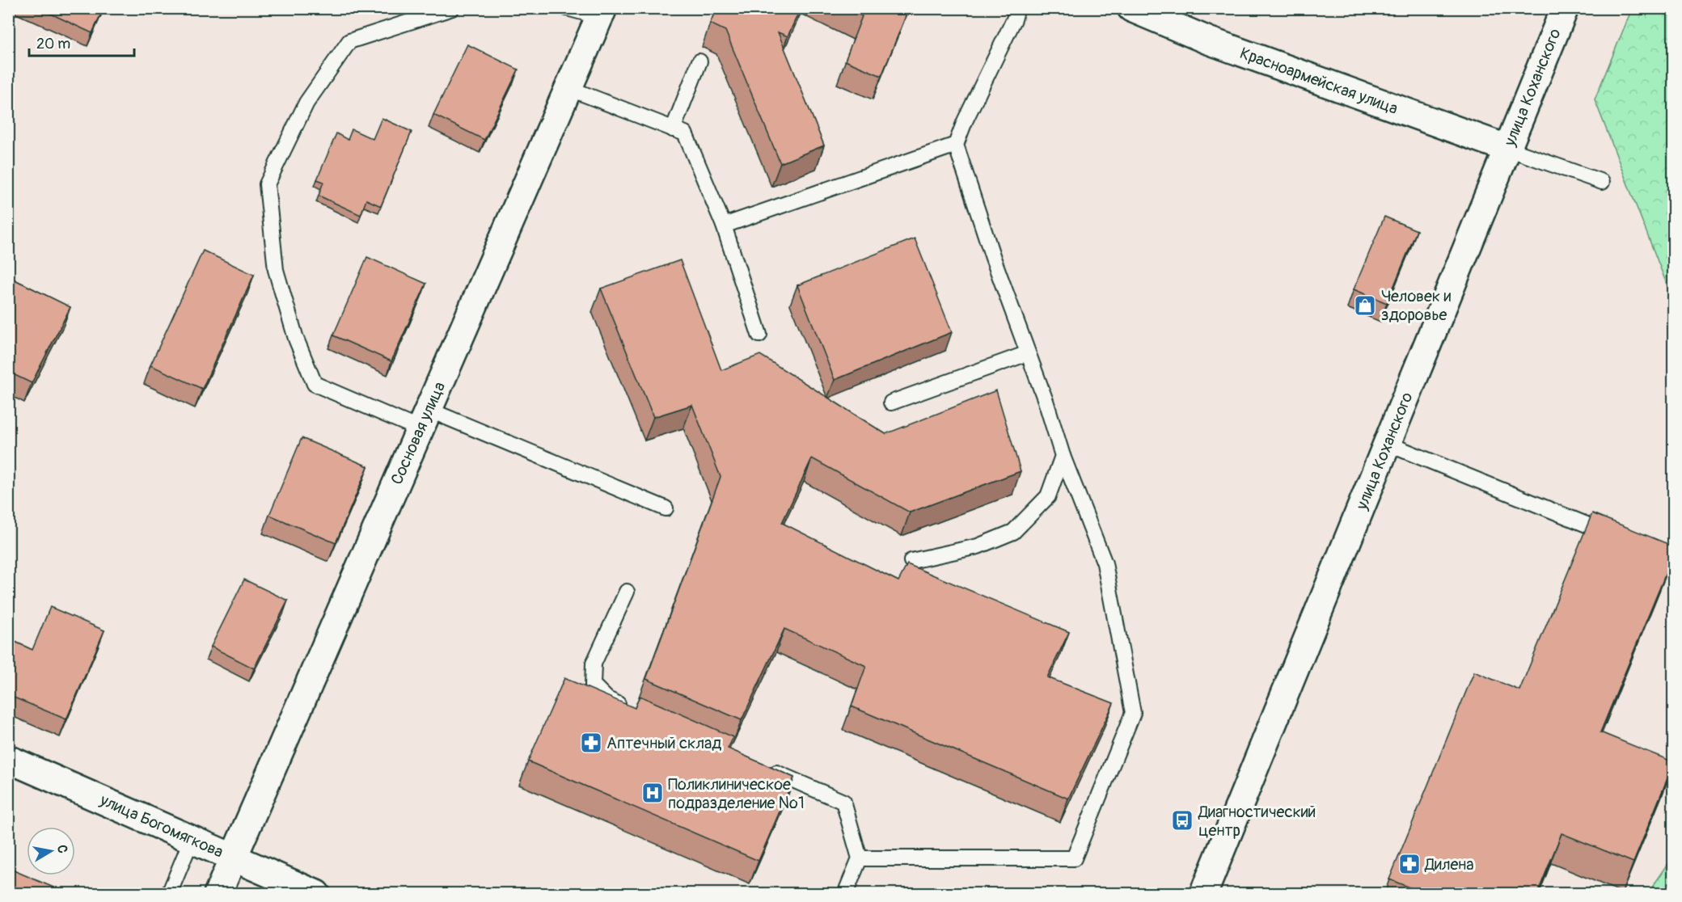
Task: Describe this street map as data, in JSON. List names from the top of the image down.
{
  "streets": {
    "street": [
      "Красноармейская улица",
      "улица Коханского",
      "Сосновая улица",
      "улица Богомягкова"
    ]
  },
  "crossings": [
    ["Красноармейская улица", "улица Коханского"],
    ["Сосновая улица", "улица Богомягкова"]
  ],
  "places": {
    "shop": ["Человек и здоровье"],
    "pharmacy": ["Аптечный склад", "Дилена"],
    "hospital": ["Поликлиническое подразделение №1"],
    "bus stop": ["Диагностический центр"]
  },
  "scale_bar": "20 m",
  "north": "right"
}
